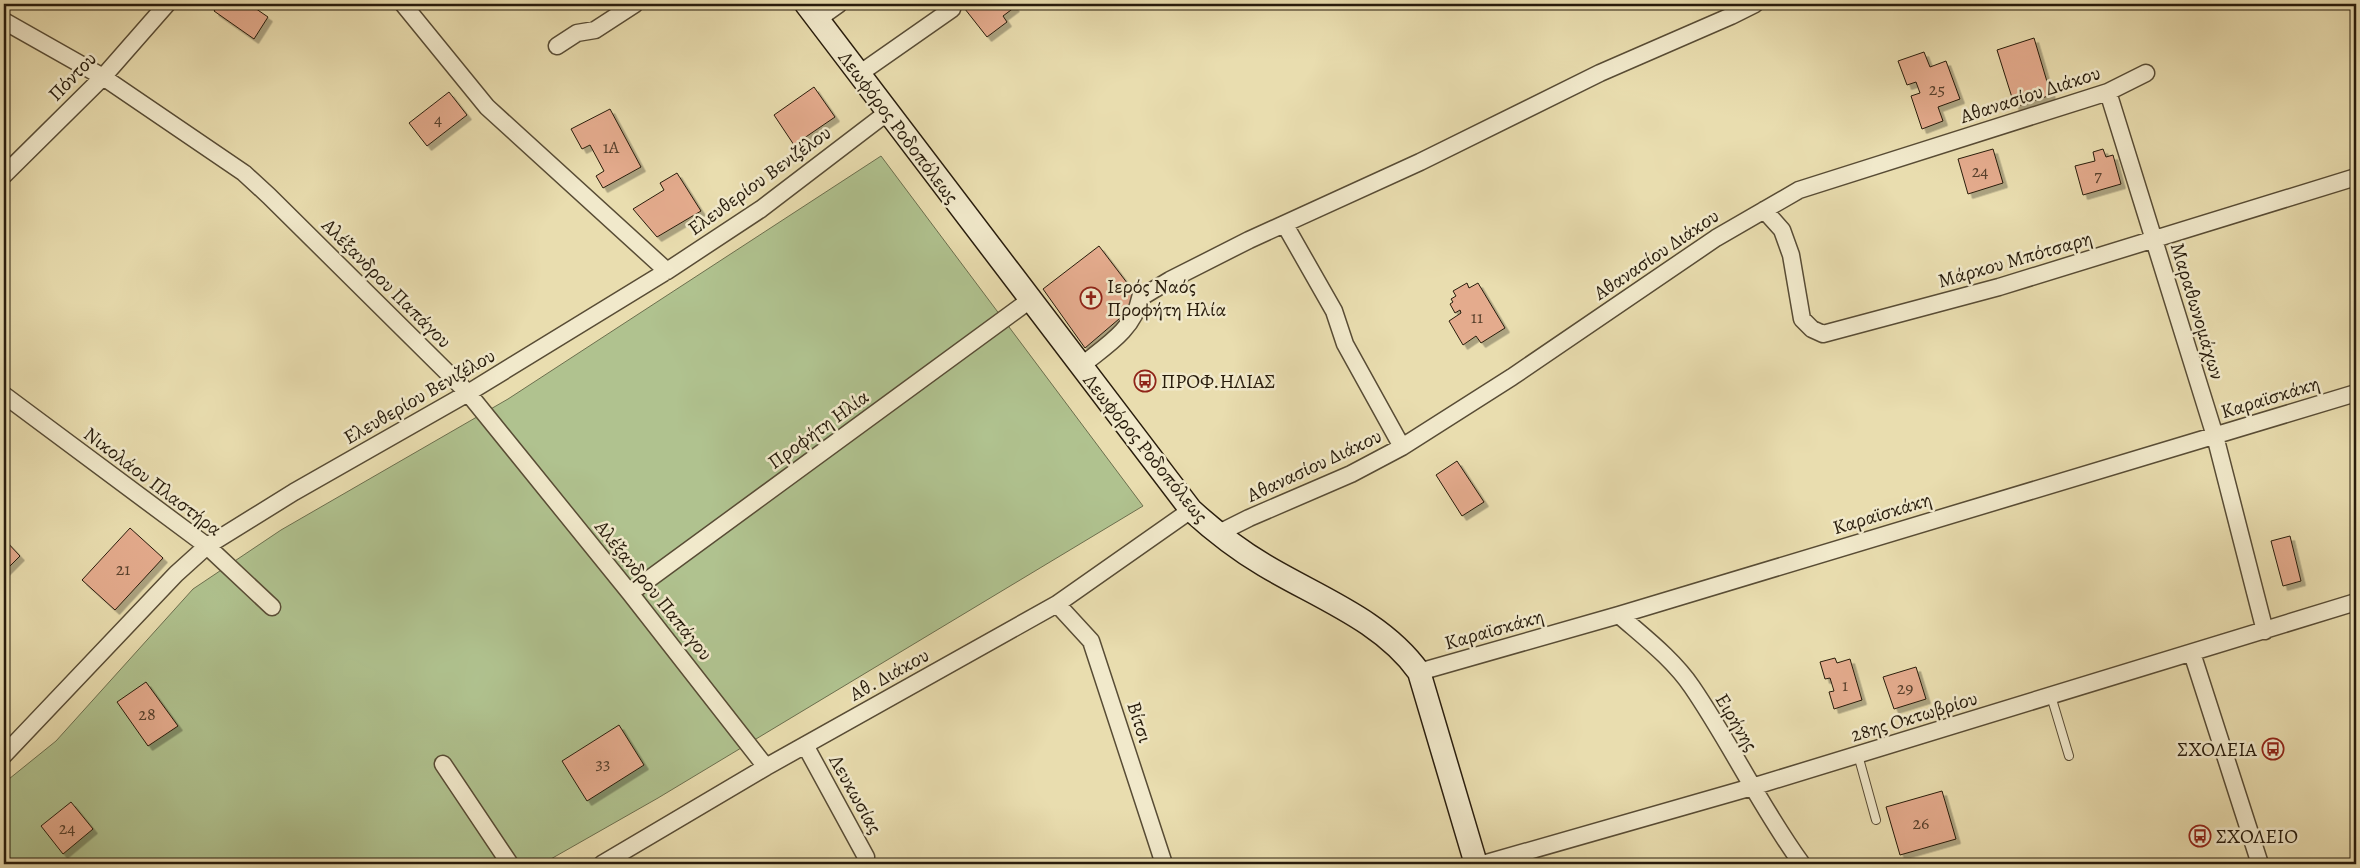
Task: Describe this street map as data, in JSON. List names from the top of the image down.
{
  "streets": {
    "street": [
      "Πόντου",
      "Αθανασίου Διάκου",
      "Λεωφόρος Ροδοπόλεως",
      "Ελευθερίου Βενιζέλου",
      "Μάρκου Μπότσαρη",
      "Αλέξανδρου Παπάγου",
      "Μαραθωνομάχων",
      "Καραϊσκάκη",
      "Προφήτη Ηλία",
      "Νικολάου Πλαστήρα",
      "Αθ. Διάκου",
      "28ης Οκτωβρίου",
      "Βίτσι",
      "Ειρήνης",
      "Λευκωσίας"
    ]
  },
  "crossings": [
    ["Πόντου", "Αλέξανδρου Παπάγου"],
    ["Αθανασίου Διάκου", "Λεωφόρος Ροδοπόλεως"],
    ["Αθανασίου Διάκου", "Μάρκου Μπότσαρη"],
    ["Αθανασίου Διάκου", "Μαραθωνομάχων"],
    ["Λεωφόρος Ροδοπόλεως", "Ελευθερίου Βενιζέλου"],
    ["Λεωφόρος Ροδοπόλεως", "Καραϊσκάκη"],
    ["Λεωφόρος Ροδοπόλεως", "Προφήτη Ηλία"],
    ["Λεωφόρος Ροδοπόλεως", "Αθ. Διάκου"],
    ["Ελευθερίου Βενιζέλου", "Αλέξανδρου Παπάγου"],
    ["Ελευθερίου Βενιζέλου", "Νικολάου Πλαστήρα"],
    ["Μάρκου Μπότσαρη", "Μαραθωνομάχων"],
    ["Αλέξανδρου Παπάγου", "Προφήτη Ηλία"],
    ["Αλέξανδρου Παπάγου", "Αθ. Διάκου"],
    ["Μαραθωνομάχων", "Καραϊσκάκη"],
    ["Μαραθωνομάχων", "28ης Οκτωβρίου"],
    ["Καραϊσκάκη", "Ειρήνης"],
    ["Αθ. Διάκου", "Βίτσι"],
    ["Αθ. Διάκου", "Λευκωσίας"],
    ["28ης Οκτωβρίου", "Ειρήνης"]
  ],
  "places": {
    "church": ["Ιερός Ναός Προφήτη Ηλία"],
    "bus stop": ["ΠΡΟΦ.ΗΛΙΑΣ", "ΣΧΟΛΕΙΑ", "ΣΧΟΛΕΙΟ"]
  },
  "house_numbers": [
    "25",
    "4",
    "1A",
    "24",
    "7",
    "11",
    "21",
    "1",
    "29",
    "28",
    "33",
    "26",
    "24"
  ]
}
